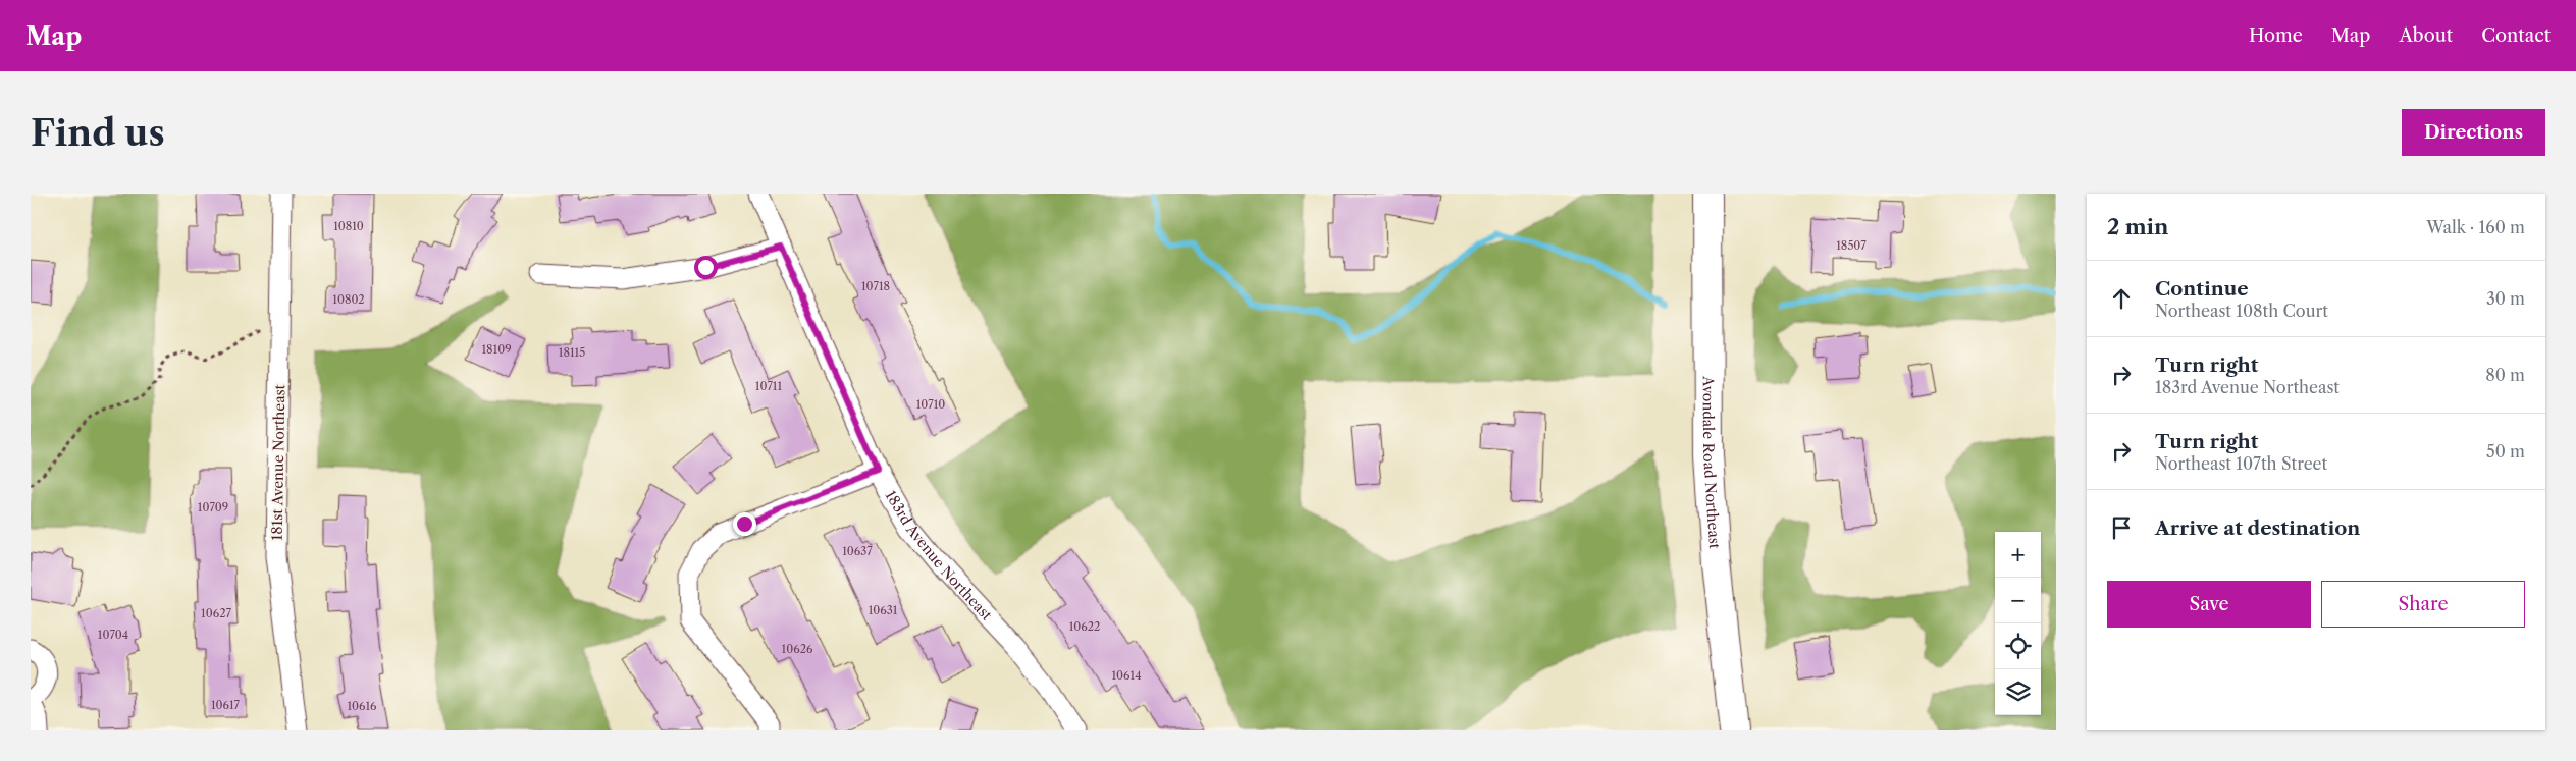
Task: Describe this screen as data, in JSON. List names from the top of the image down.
{
  "streets": {
    "main road": ["Avondale Road Northeast"],
    "street": ["181st Avenue Northeast", "183rd Avenue Northeast"]
  },
  "house_numbers": [
    "10810",
    "18507",
    "10718",
    "10802",
    "18109",
    "18115",
    "10711",
    "10710",
    "10709",
    "10637",
    "10631",
    "10627",
    "10622",
    "10704",
    "10626",
    "10614",
    "10617",
    "10616"
  ],
  "page": {
    "header": "Map",
    "nav": [
      "Home",
      "Map",
      "About",
      "Contact"
    ],
    "buttons": [
      "Directions",
      ["Save", "Share"]
    ],
    "title": "Find us",
    "heading": ["2 min", "Walk · 160 m"],
    "list": [
      ["Continue", "Northeast 108th Court", "30 m"],
      ["Turn right", "183rd Avenue Northeast", "80 m"],
      ["Turn right", "Northeast 107th Street", "50 m"],
      "Arrive at destination"
    ],
    "map_buttons": ["+", "−"]
  }
}
